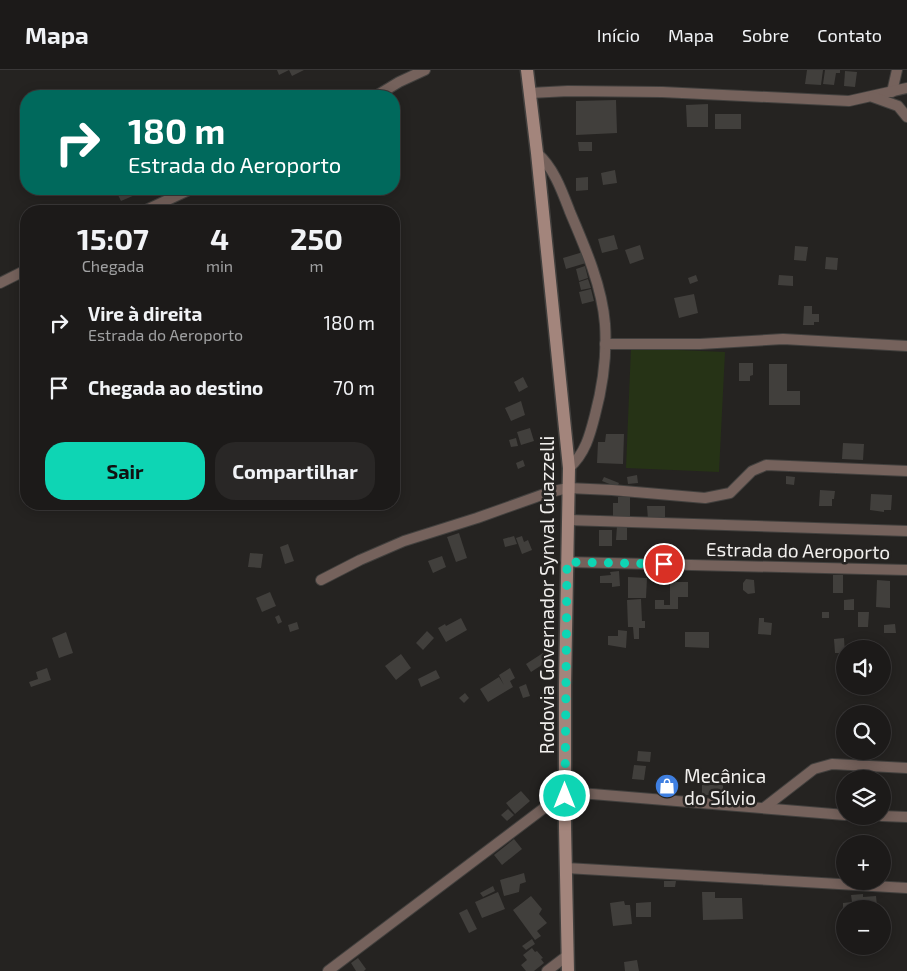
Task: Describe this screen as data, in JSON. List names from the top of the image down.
{
  "streets": {
    "main road": ["Rodovia Governador Synval Guazzelli"],
    "street": ["Estrada do Aeroporto"]
  },
  "crossings": [
    ["Estrada do Aeroporto", "Rodovia Governador Synval Guazzelli"]
  ],
  "places": {
    "shop": ["Mecânica do Sílvio"]
  },
  "page": {
    "header": "Mapa",
    "nav": [
      "Início",
      "Mapa",
      "Sobre",
      "Contato"
    ],
    "turn": ["180 m", "Estrada do Aeroporto"],
    "eta": [
      "15:07",
      "Chegada",
      "4",
      "min",
      "250",
      "m"
    ],
    "list": [
      {
        "name": "Vire à direita",
        "note": "Estrada do Aeroporto",
        "value": "180 m"
      },
      {
        "name": "Chegada ao destino",
        "value": "70 m"
      }
    ],
    "buttons": ["Sair", "Compartilhar"],
    "map_buttons": ["+", "−"]
  }
}
